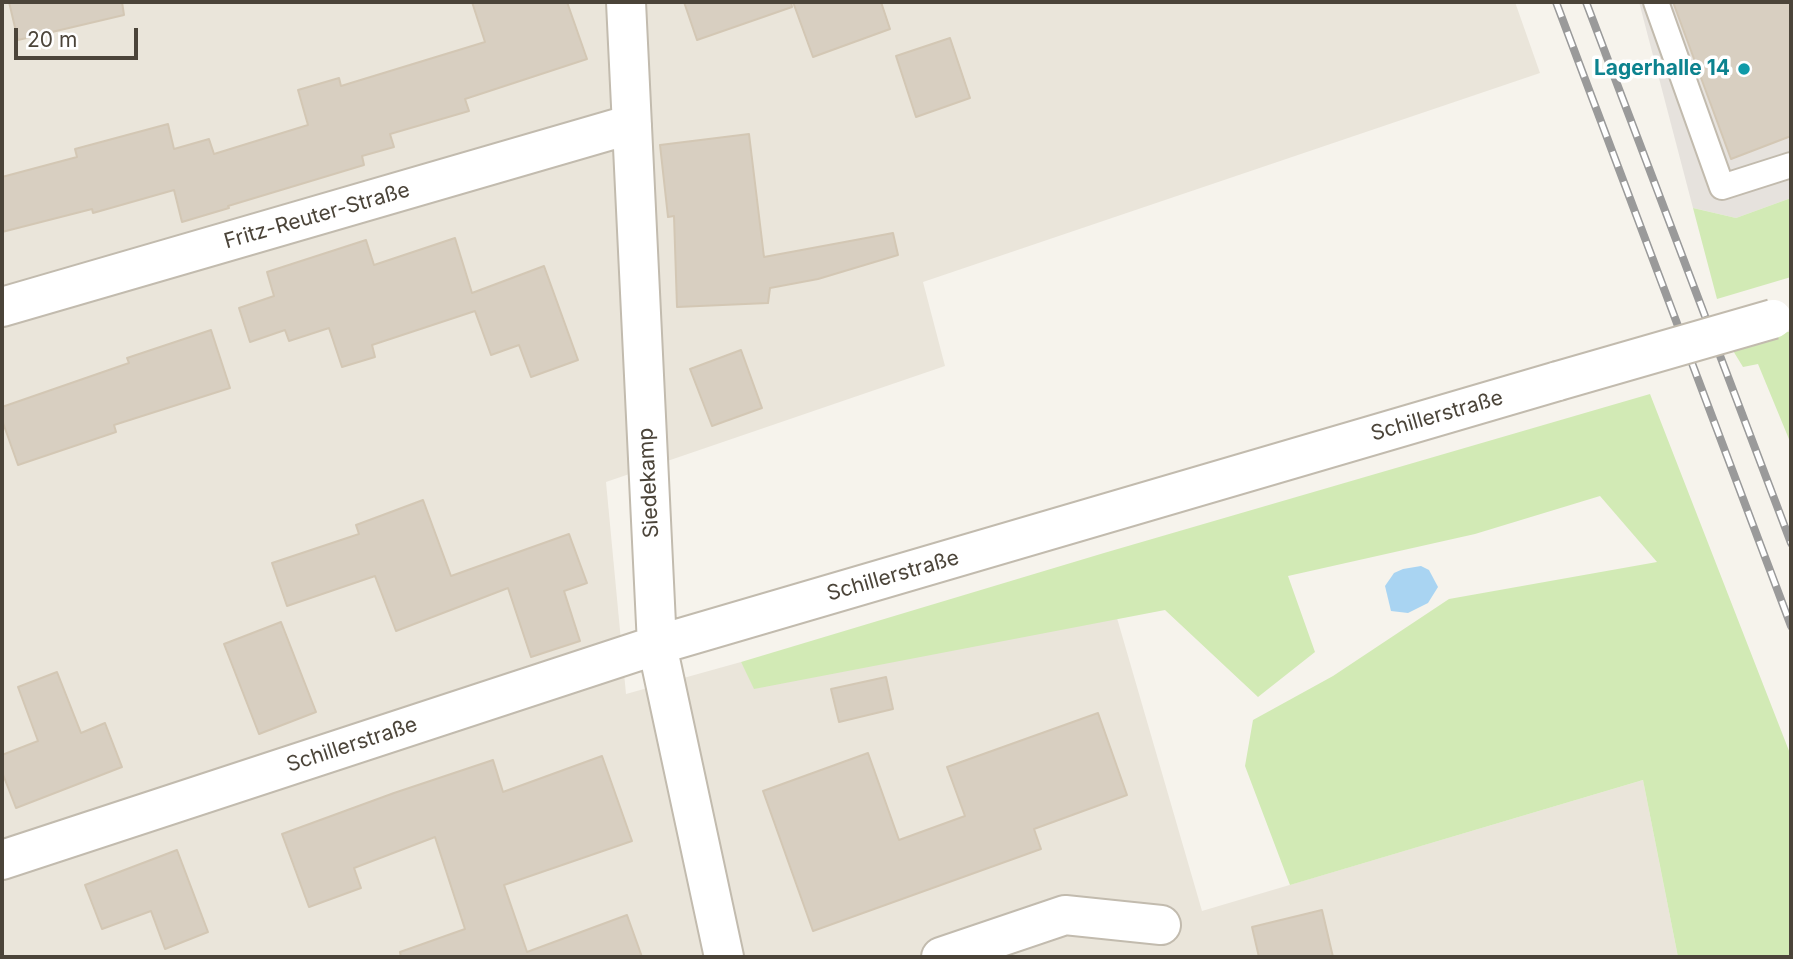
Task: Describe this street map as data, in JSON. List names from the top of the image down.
{
  "streets": {
    "street": ["Fritz-Reuter-Straße", "Schillerstraße", "Siedekamp"]
  },
  "crossings": [
    ["Fritz-Reuter-Straße", "Siedekamp"],
    ["Schillerstraße", "Siedekamp"]
  ],
  "places": ["Lagerhalle 14"],
  "scale_bar": "20 m"
}
